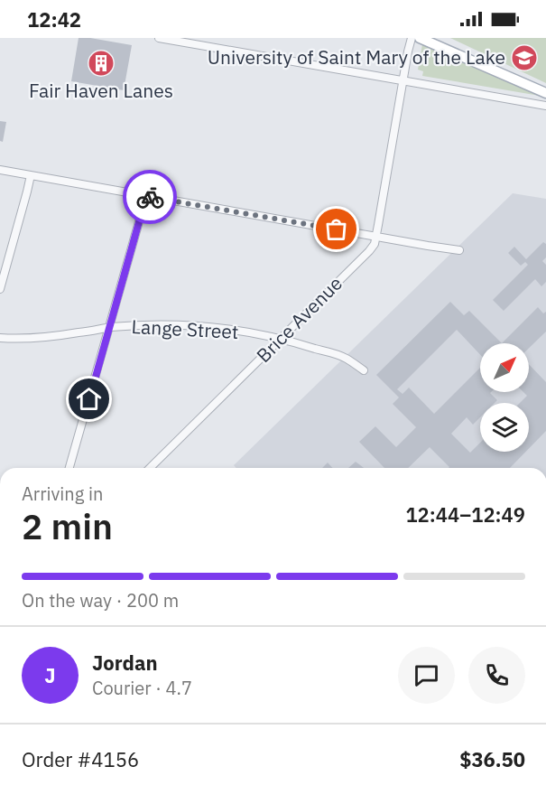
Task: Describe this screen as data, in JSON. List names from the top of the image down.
{
  "streets": {
    "street": ["Brice Avenue", "Lange Street"]
  },
  "crossings": [
    ["Brice Avenue", "Lange Street"]
  ],
  "places": {
    "school or university": ["University of Saint Mary of the Lake"],
    "building": ["Fair Haven Lanes"]
  },
  "north": "top right",
  "page": {
    "status": "12:42",
    "heading": ["2 min", "Arriving in", "12:44–12:49"],
    "panel": [
      "Jordan",
      "Courier · 4.7",
      "Order #4156",
      "$36.50"
    ],
    "bar": "On the way · 200 m",
    "round": "J"
  }
}
